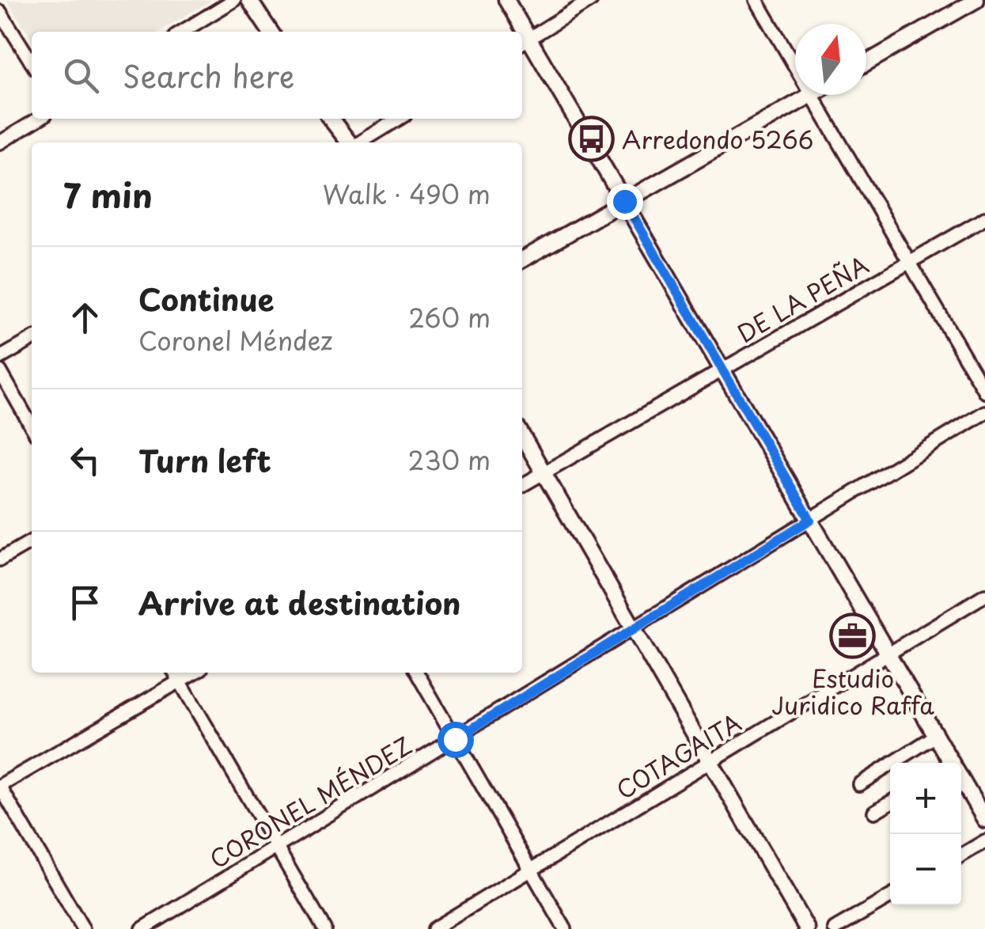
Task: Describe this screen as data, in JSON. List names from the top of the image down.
{
  "streets": {
    "street": ["DE LA PEÑA", "COTAGAITA", "CORONEL MÉNDEZ"]
  },
  "places": {
    "bus stop": ["Arredondo 5266"],
    "office": ["Estudio Juridico Raffa"]
  },
  "north": "top",
  "page": {
    "search": "Search here",
    "heading": ["7 min", "Walk · 490 m"],
    "list": [
      ["Continue", "Coronel Méndez", "260 m"],
      ["Turn left", "230 m"],
      "Arrive at destination"
    ],
    "map_buttons": ["+", "−"]
  }
}
